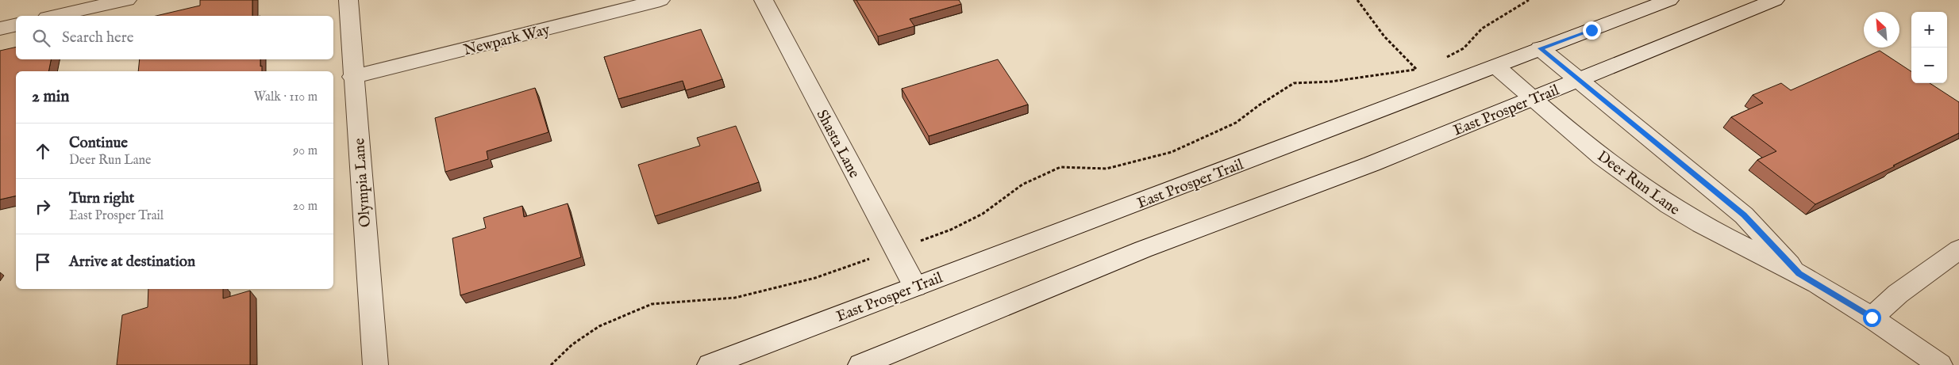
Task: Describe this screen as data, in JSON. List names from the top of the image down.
{
  "streets": {
    "street": [
      "Newpark Way",
      "East Prosper Trail",
      "Shasta Lane",
      "Deer Run Lane",
      "Olympia Lane"
    ]
  },
  "crossings": [
    ["Newpark Way", "Olympia Lane"],
    ["East Prosper Trail", "Shasta Lane"],
    ["East Prosper Trail", "Deer Run Lane"]
  ],
  "north": "top left",
  "page": {
    "map_buttons": ["+", "−"],
    "search": "Search here",
    "heading": ["2 min", "Walk · 110 m"],
    "list": [
      ["Continue", "Deer Run Lane", "90 m"],
      ["Turn right", "East Prosper Trail", "20 m"],
      "Arrive at destination"
    ]
  }
}
